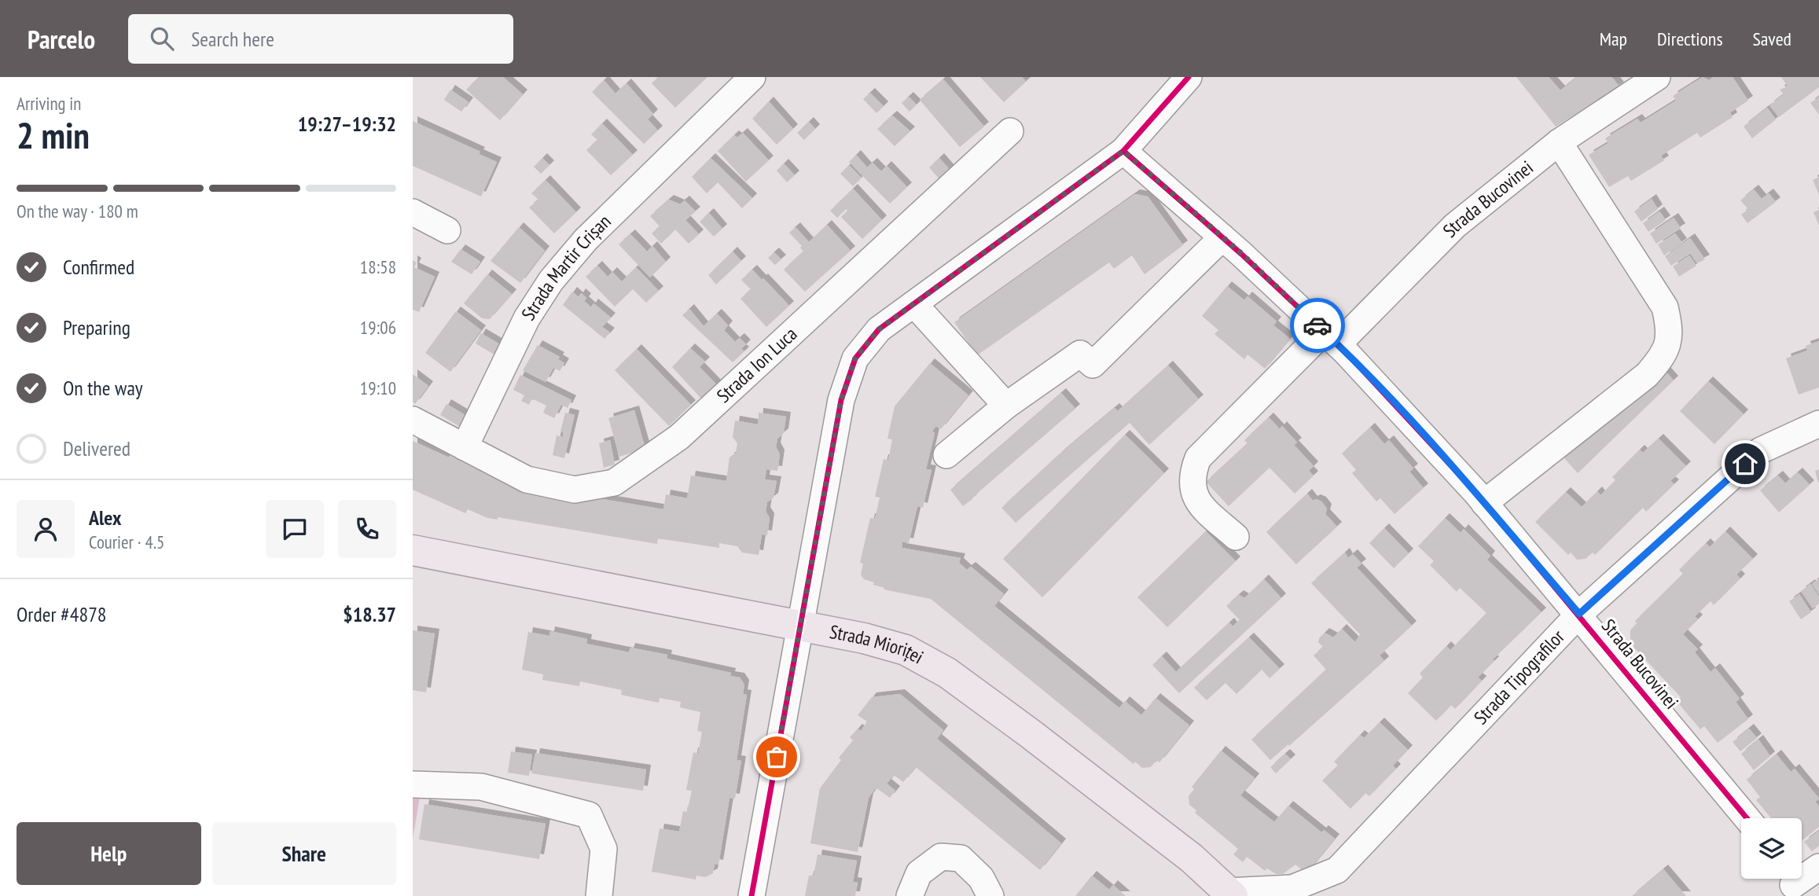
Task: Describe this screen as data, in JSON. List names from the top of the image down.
{
  "streets": {
    "main road": ["Strada Mioriței"],
    "street": [
      "Strada Bucovinei",
      "Strada Martir Crișan",
      "Strada Ion Luca",
      "Strada Tipografilor"
    ]
  },
  "crossings": [
    ["Strada Bucovinei", "Strada Tipografilor"],
    ["Strada Martir Crișan", "Strada Ion Luca"],
    ["Strada Mioriței", "Strada Tipografilor"]
  ],
  "page": {
    "header": "Parcelo",
    "search": "Search here",
    "nav": ["Map", "Directions", "Saved"],
    "heading": ["2 min", "Arriving in", "19:27–19:32"],
    "panel": [
      "Alex",
      "Courier · 4.5",
      "Order #4878",
      "$18.37"
    ],
    "bar": "On the way · 180 m",
    "list": [
      ["Confirmed", "18:58"],
      ["Preparing", "19:06"],
      ["On the way", "19:10"],
      "Delivered"
    ],
    "buttons": ["Help", "Share"]
  }
}
